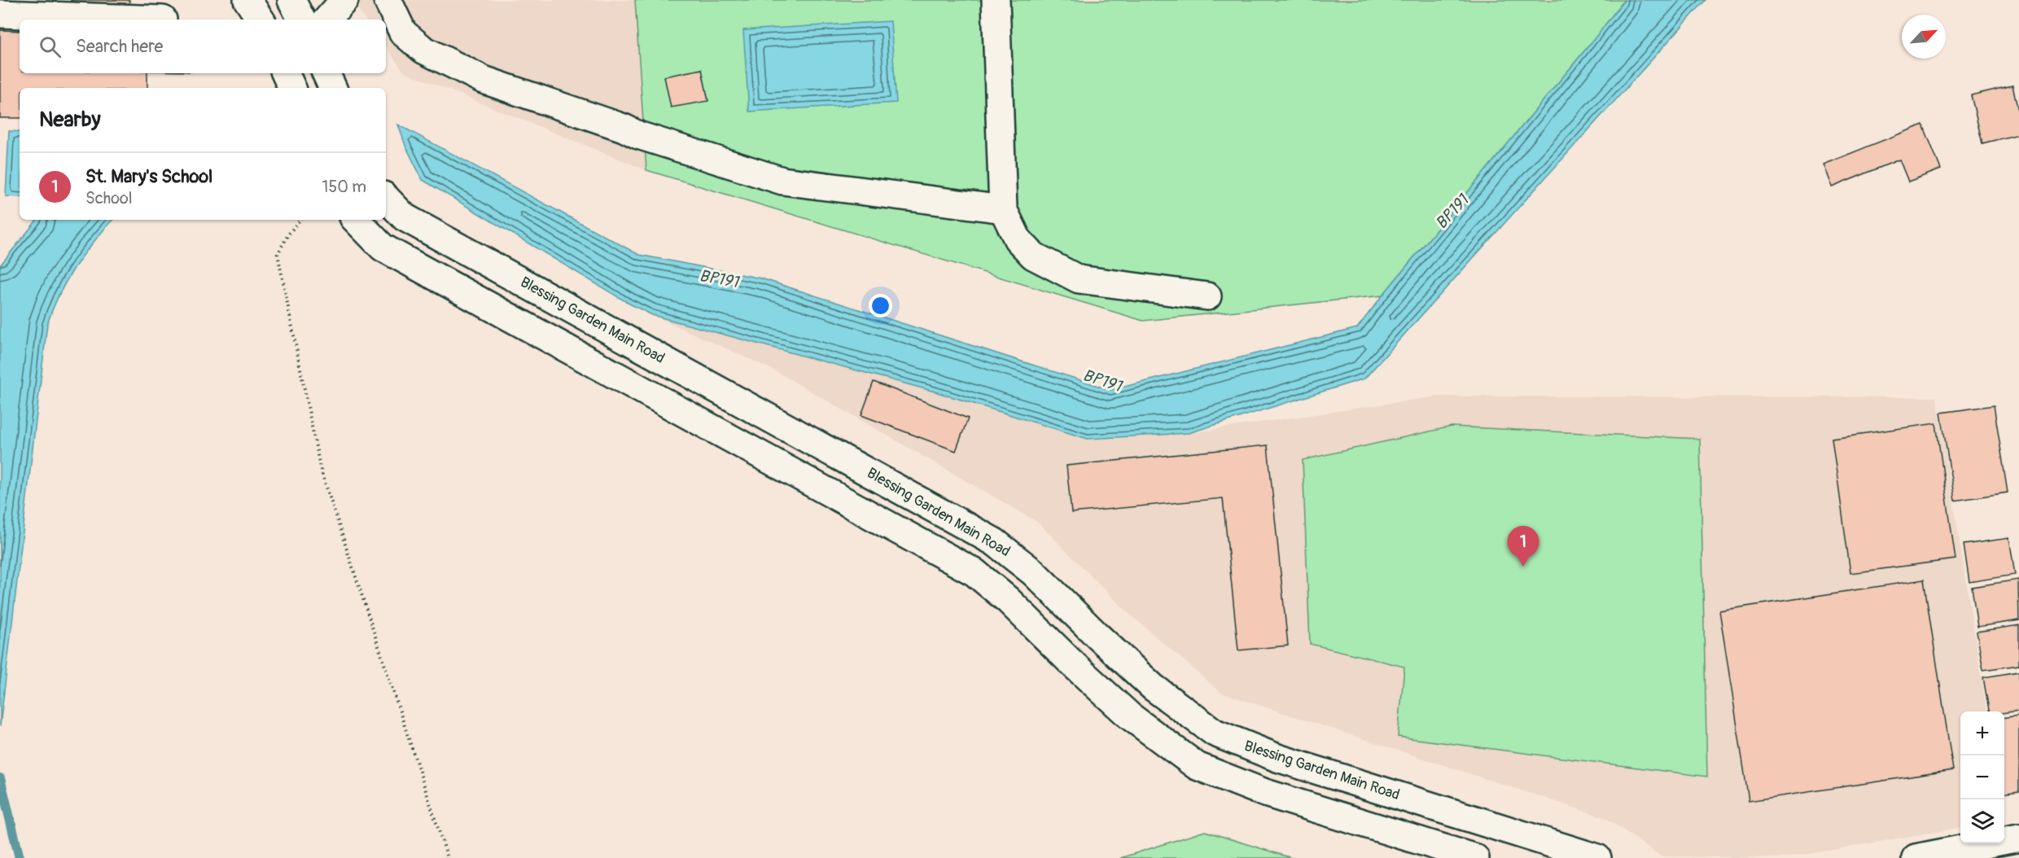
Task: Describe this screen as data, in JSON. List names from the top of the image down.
{
  "streets": {
    "main road": ["Blessing Garden Main Road"]
  },
  "water": ["BP191"],
  "north": "top right",
  "page": {
    "search": "Search here",
    "heading": "Nearby",
    "list": [
      {
        "mark": "1",
        "name": "St. Mary's School",
        "note": "School",
        "value": "150 m"
      }
    ],
    "pins": "1",
    "map_buttons": ["+", "−"]
  }
}
